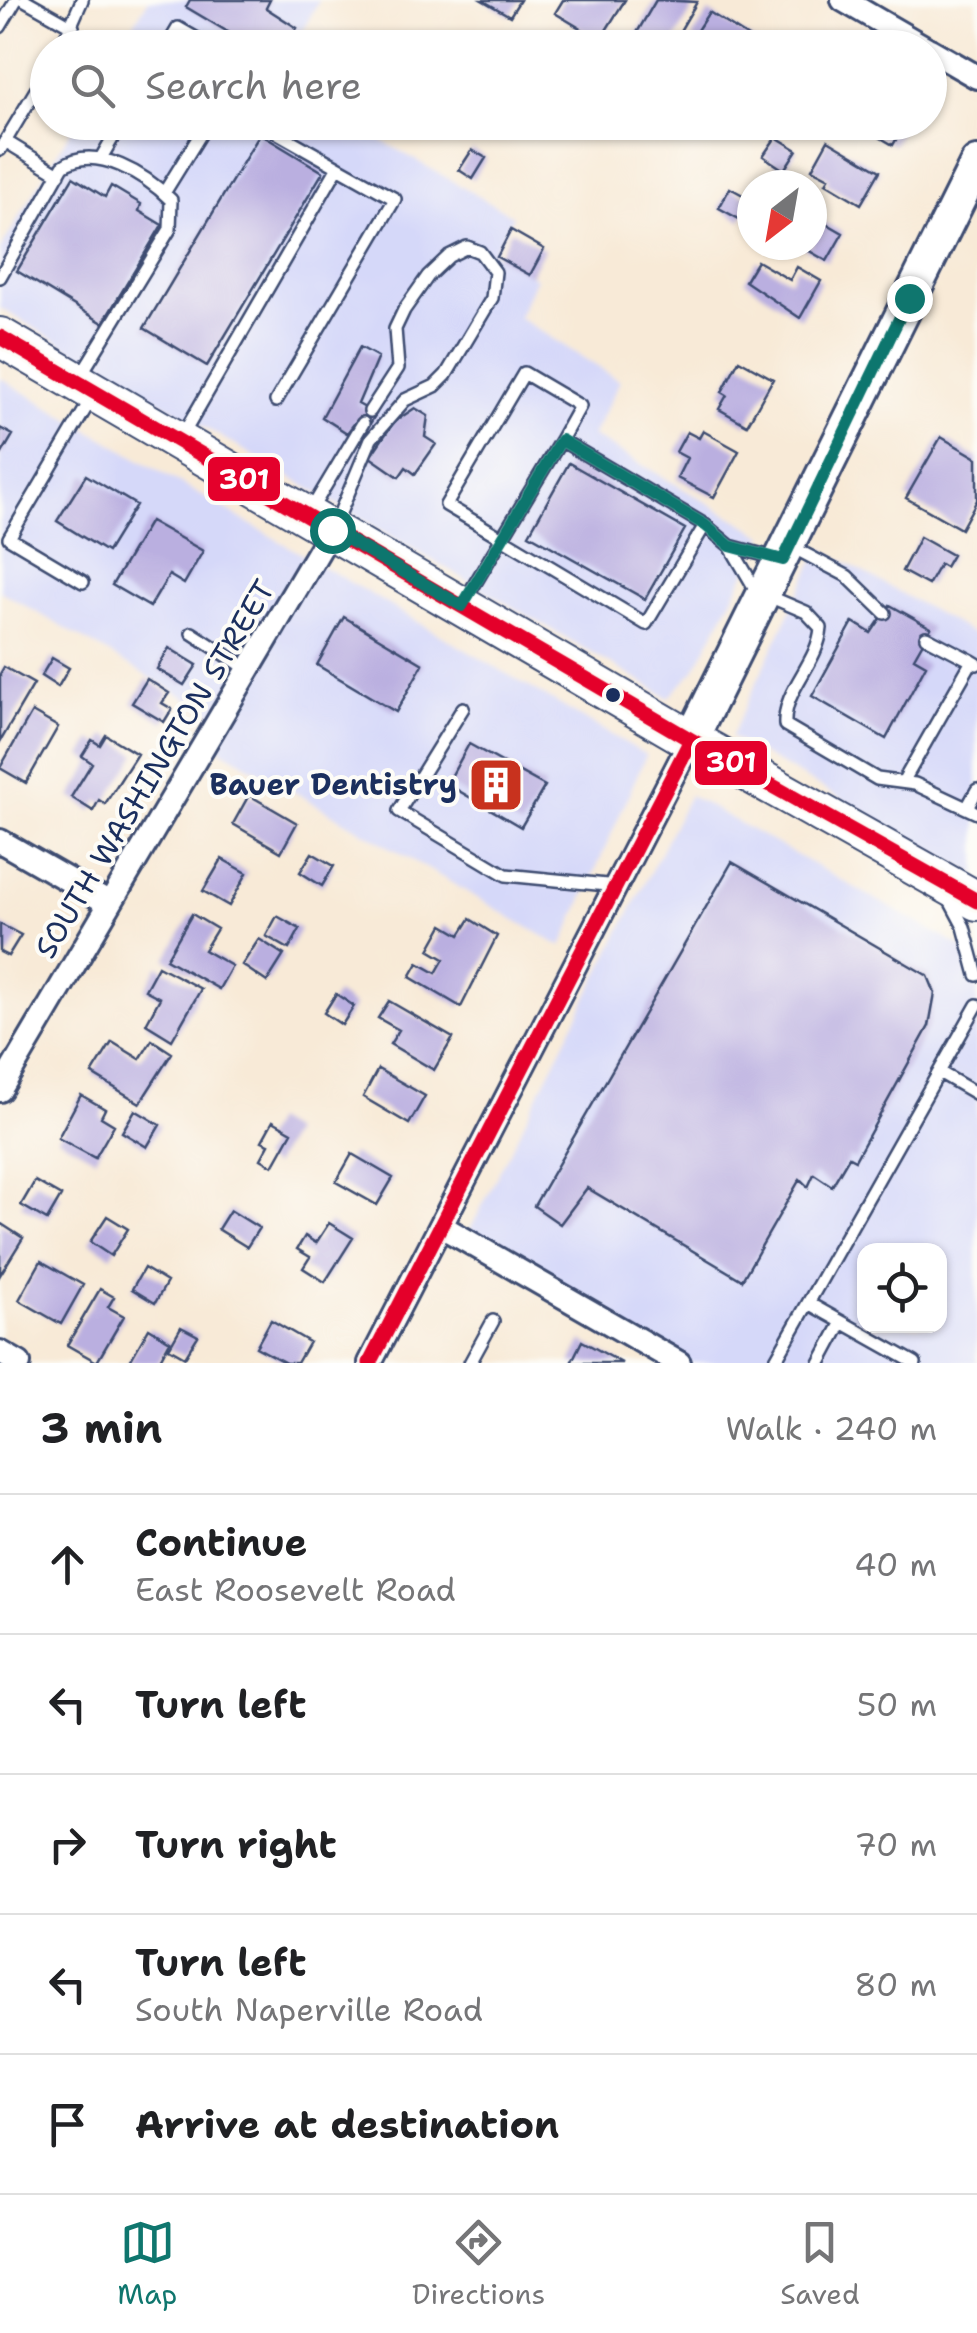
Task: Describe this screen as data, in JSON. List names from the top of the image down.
{
  "streets": {
    "street": ["SOUTH WASHINGTON STREET"]
  },
  "places": {
    "building": ["Bauer Dentistry"]
  },
  "lines": ["transit line 301"],
  "north": "bottom left",
  "page": {
    "search": "Search here",
    "heading": ["3 min", "Walk · 240 m"],
    "list": [
      ["Continue", "East Roosevelt Road", "40 m"],
      ["Turn left", "50 m"],
      ["Turn right", "70 m"],
      ["Turn left", "South Naperville Road", "80 m"],
      "Arrive at destination"
    ],
    "nav": ["Map", "Directions", "Saved"]
  }
}
